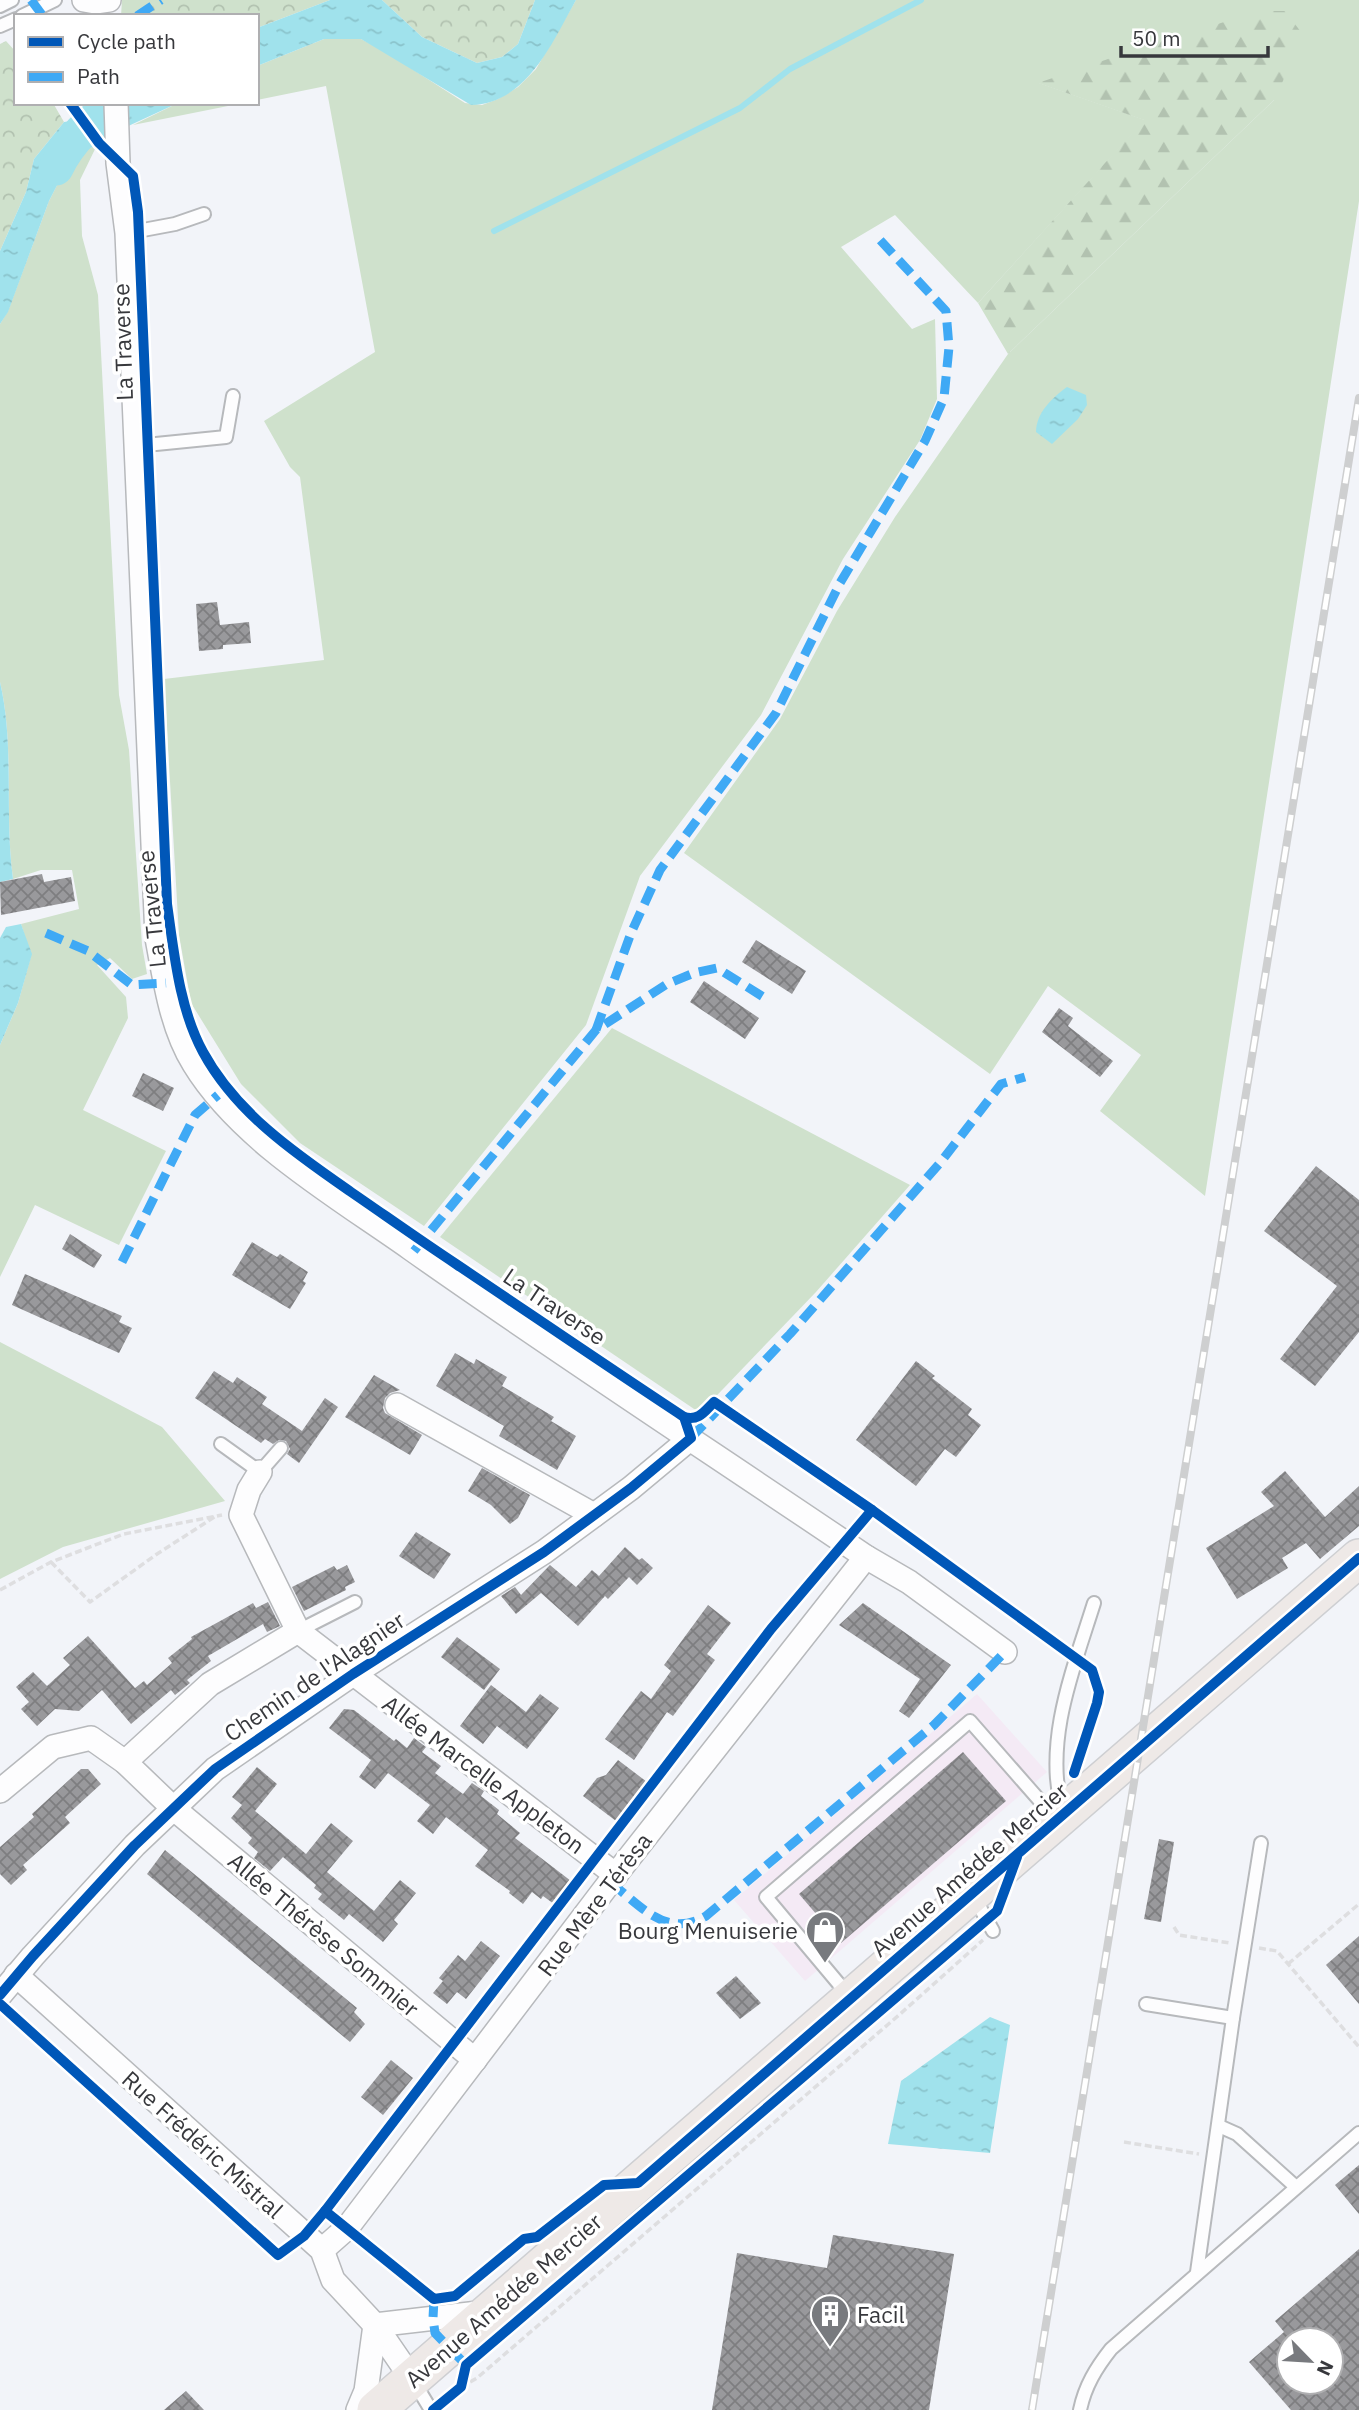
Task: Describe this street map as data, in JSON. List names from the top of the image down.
{
  "streets": {
    "main road": ["Avenue Amédée Mercier"],
    "street": [
      "Chemin de l'Alagnier",
      "Allée Marcelle Appleton",
      "Rue Mère Térèsa",
      "Allée Thérèse Sommier",
      "Rue Frédéric Mistral"
    ],
    "cycle path": ["La Traverse"]
  },
  "crossings": [
    ["Chemin de l'Alagnier", "Allée Marcelle Appleton"],
    ["Chemin de l'Alagnier", "Allée Thérèse Sommier"],
    ["Chemin de l'Alagnier", "Rue Frédéric Mistral"],
    ["Allée Marcelle Appleton", "Rue Mère Térèsa"],
    ["Avenue Amédée Mercier", "Rue Frédéric Mistral"],
    ["Rue Mère Térèsa", "Allée Thérèse Sommier"],
    ["Rue Mère Térèsa", "Rue Frédéric Mistral"]
  ],
  "places": {
    "shop": ["Bourg Menuiserie"],
    "building": ["Facil"]
  },
  "legend": ["Cycle path", "Path"],
  "scale_bar": "50 m",
  "north": "bottom right"
}
